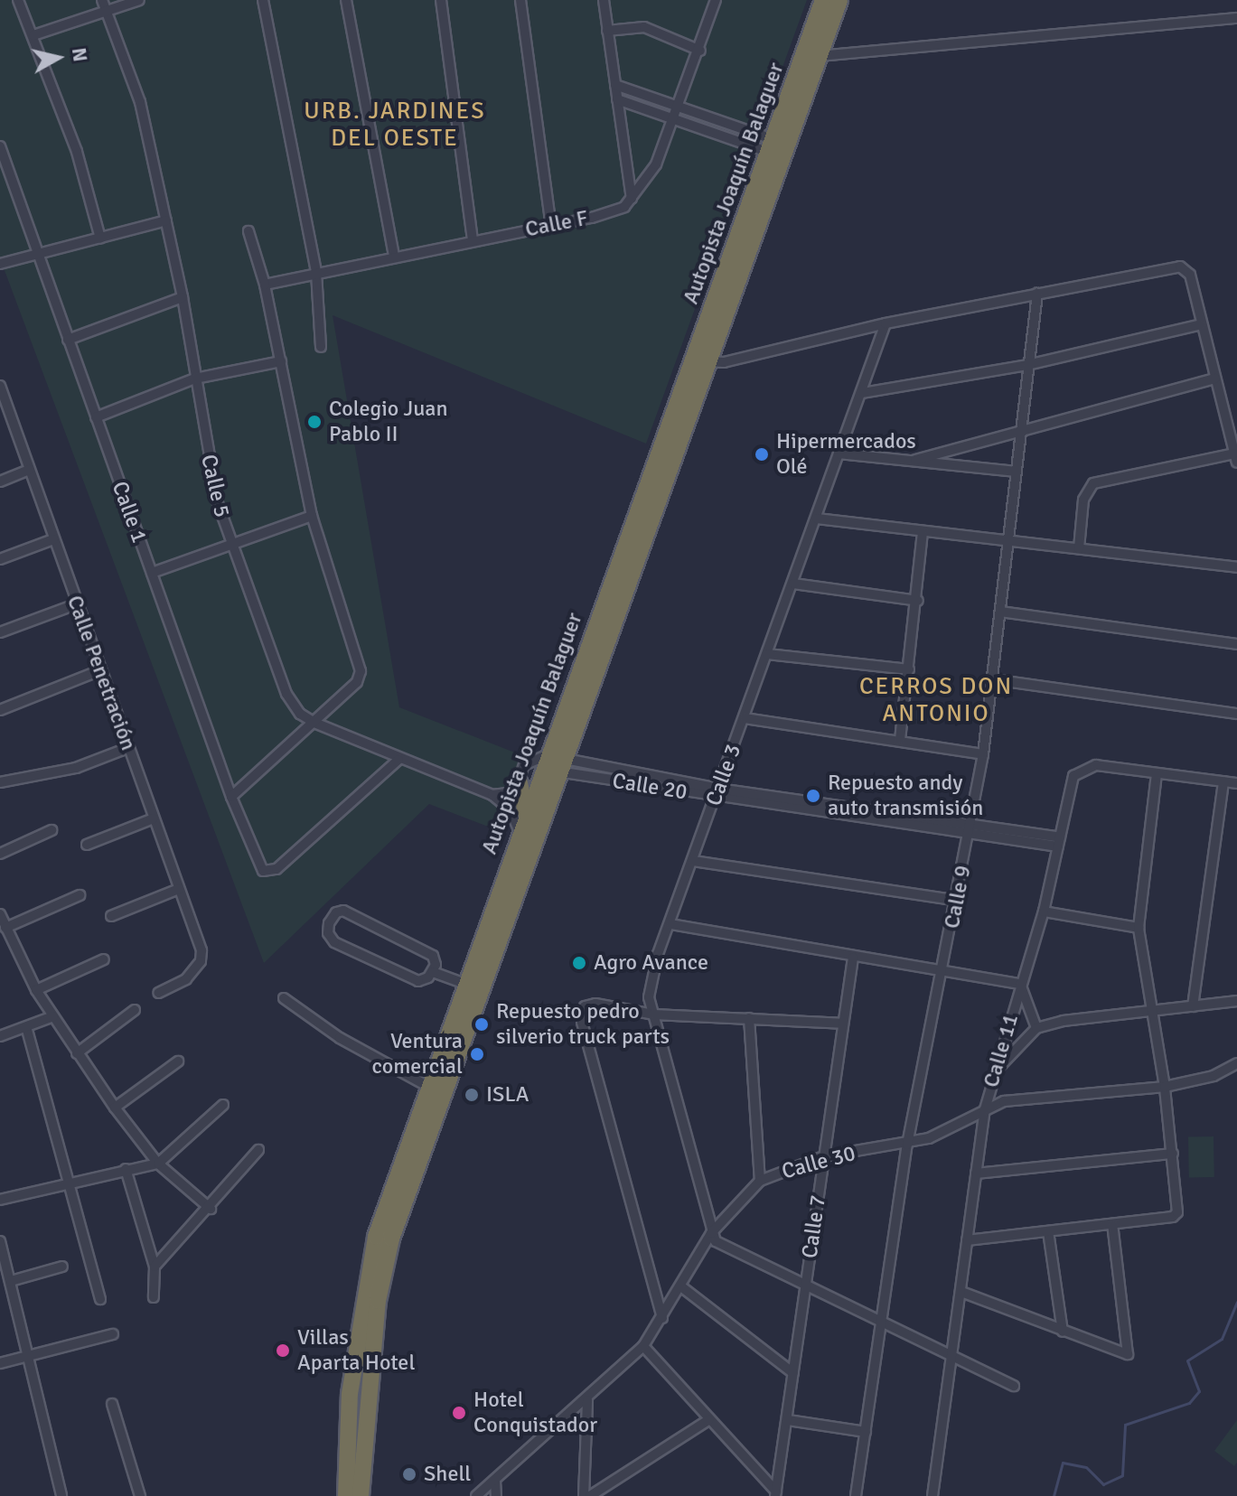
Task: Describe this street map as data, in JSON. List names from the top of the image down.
{
  "streets": {
    "highway": ["Autopista Joaquín Balaguer"],
    "street": [
      "Calle F",
      "Calle 5",
      "Calle 1",
      "Calle Penetración",
      "Calle 3",
      "Calle 20",
      "Calle 9",
      "Calle 11",
      "Calle 30",
      "Calle 7"
    ]
  },
  "crossings": [
    ["Autopista Joaquín Balaguer", "Calle 5"],
    ["Autopista Joaquín Balaguer", "Calle 20"],
    ["Calle 5", "Calle 1"],
    ["Calle 3", "Calle 20"],
    ["Calle 3", "Calle 30"],
    ["Calle 20", "Calle 9"],
    ["Calle 20", "Calle 11"],
    ["Calle 9", "Calle 30"],
    ["Calle 11", "Calle 30"],
    ["Calle 30", "Calle 7"]
  ],
  "districts": ["URB. JARDINES DEL OESTE", "CERROS DON ANTONIO"],
  "places": [
    "Colegio Juan Pablo II",
    "Hipermercados Olé",
    "Repuesto andy auto transmisión",
    "Agro Avance",
    "Repuesto pedro silverio truck parts",
    "Ventura comercial",
    "ISLA",
    "Villas Aparta Hotel",
    "Hotel Conquistador",
    "Shell"
  ],
  "north": "right"
}
